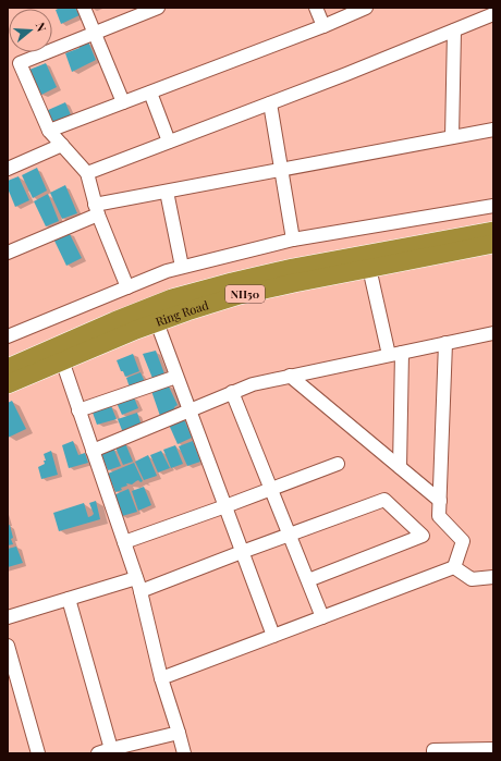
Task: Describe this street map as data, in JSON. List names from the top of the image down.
{
  "streets": {
    "highway": ["NH50", "Ring Road"]
  },
  "north": "right"
}
